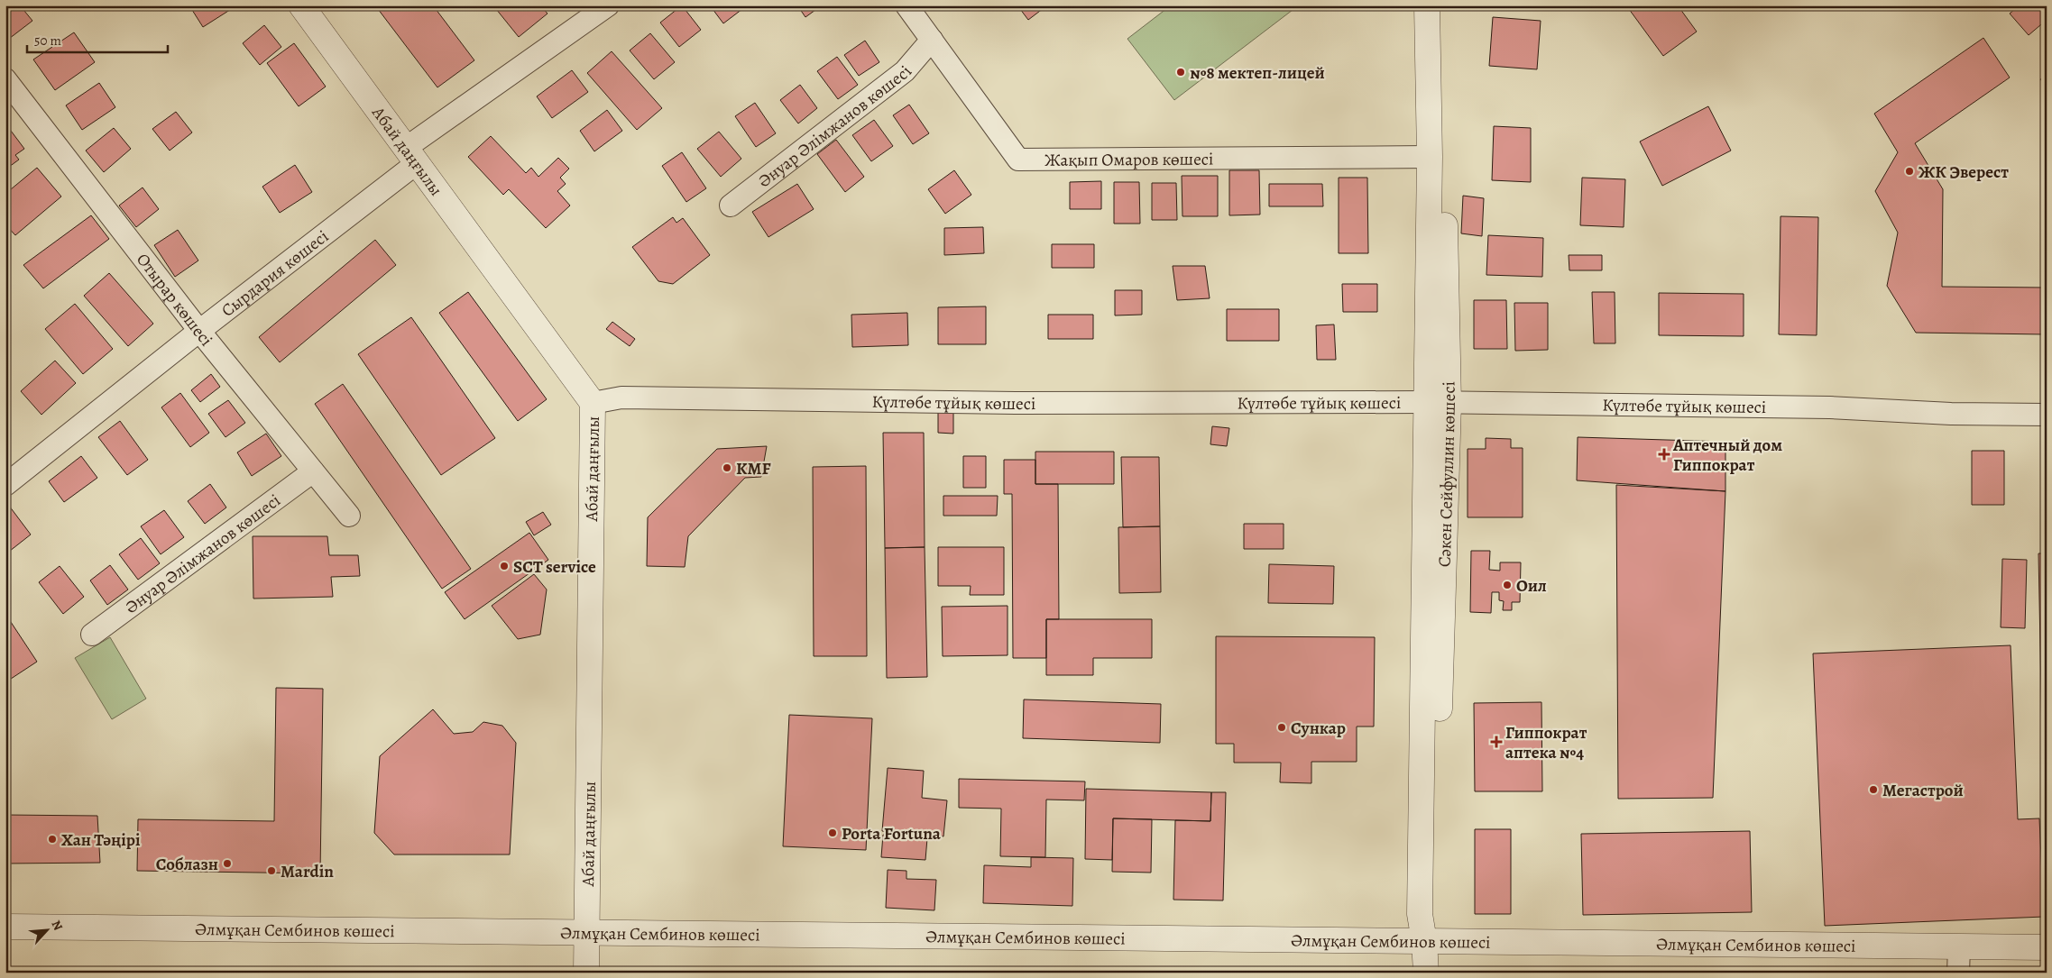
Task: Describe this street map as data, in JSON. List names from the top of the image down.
{
  "streets": {
    "street": [
      "Әнуар Әлімжанов көшесі",
      "Абай даңғылы",
      "Жақып Омаров көшесі",
      "Сырдария көшесі",
      "Отырар көшесі",
      "Күлтөбе тұйық көшесі",
      "Сәкен Сейфуллин көшесі",
      "Әлмұқан Сембинов көшесі"
    ]
  },
  "crossings": [
    ["Әнуар Әлімжанов көшесі", "Жақып Омаров көшесі"],
    ["Әнуар Әлімжанов көшесі", "Отырар көшесі"],
    ["Абай даңғылы", "Сырдария көшесі"],
    ["Абай даңғылы", "Күлтөбе тұйық көшесі"],
    ["Абай даңғылы", "Әлмұқан Сембинов көшесі"],
    ["Жақып Омаров көшесі", "Сәкен Сейфуллин көшесі"],
    ["Сырдария көшесі", "Отырар көшесі"],
    ["Күлтөбе тұйық көшесі", "Сәкен Сейфуллин көшесі"],
    ["Сәкен Сейфуллин көшесі", "Әлмұқан Сембинов көшесі"]
  ],
  "places": {
    "other": [
      "№8 мектеп-лицей",
      "ЖК Эверест",
      "KMF",
      "SCT service",
      "Оил",
      "Сункар",
      "Мегастрой",
      "Porta Fortuna",
      "Хан Тәңірі",
      "Соблазн",
      "Mardin"
    ],
    "health": ["Аптечный дом Гиппократ", "Гиппократ аптека №4"]
  },
  "scale_bar": "50 m",
  "north": "top right"
}
